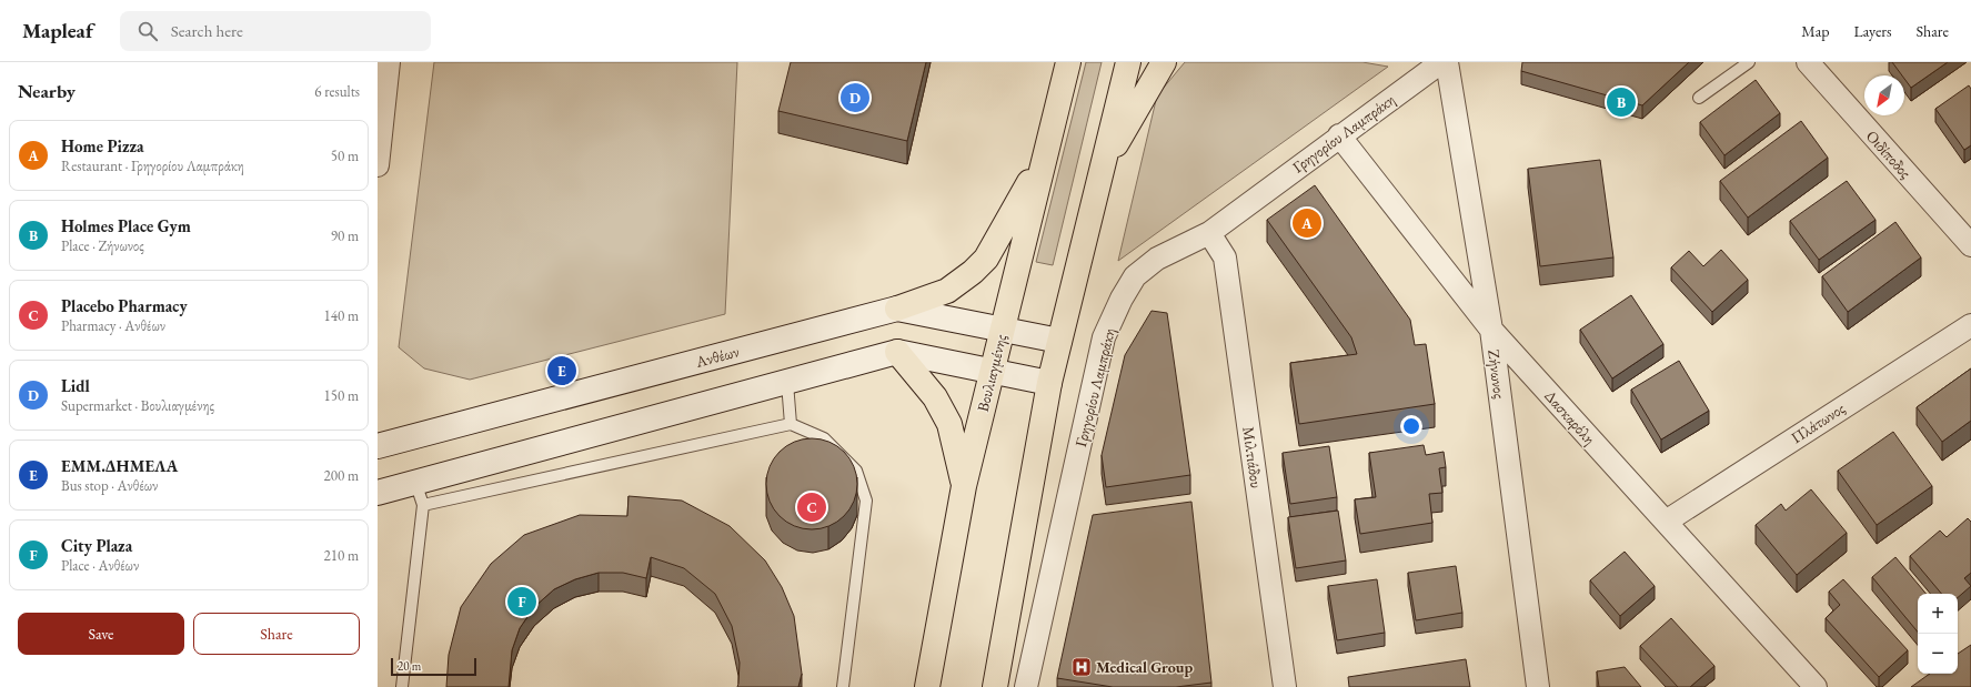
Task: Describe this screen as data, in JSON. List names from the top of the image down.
{
  "streets": {
    "main road": ["Ανθέων", "Βουλιαγμένης"],
    "street": [
      "Γρηγορίου Λαμπράκη",
      "Οιδίποδος",
      "Ζήνωνος",
      "Δασκαρόλη",
      "Πλάτωνος",
      "Μιλτιάδου"
    ]
  },
  "crossings": [
    ["Γρηγορίου Λαμπράκη", "Δασκαρόλη"],
    ["Γρηγορίου Λαμπράκη", "Μιλτιάδου"],
    ["Ανθέων", "Βουλιαγμένης"],
    ["Ζήνωνος", "Δασκαρόλη"],
    ["Δασκαρόλη", "Πλάτωνος"]
  ],
  "places": {
    "hospital": ["Medical Group"]
  },
  "scale_bar": "20 m",
  "north": "bottom left",
  "page": {
    "header": "Mapleaf",
    "search": "Search here",
    "nav": ["Map", "Layers", "Share"],
    "heading": ["Nearby", "6 results"],
    "pins": [
      "D",
      "B",
      "A",
      "E",
      "C",
      "F"
    ],
    "list": [
      {
        "mark": "A",
        "name": "Home Pizza",
        "note": "Restaurant · Γρηγορίου Λαμπράκη",
        "value": "50 m"
      },
      {
        "mark": "B",
        "name": "Holmes Place Gym",
        "note": "Place · Ζήνωνος",
        "value": "90 m"
      },
      {
        "mark": "C",
        "name": "Placebo Pharmacy",
        "note": "Pharmacy · Ανθέων",
        "value": "140 m"
      },
      {
        "mark": "D",
        "name": "Lidl",
        "note": "Supermarket · Βουλιαγμένης",
        "value": "150 m"
      },
      {
        "mark": "E",
        "name": "ΕΜΜ.ΔΗΜΕΛΑ",
        "note": "Bus stop · Ανθέων",
        "value": "200 m"
      },
      {
        "mark": "F",
        "name": "City Plaza",
        "note": "Place · Ανθέων",
        "value": "210 m"
      }
    ],
    "map_buttons": ["+", "−"],
    "buttons": ["Save", "Share"],
    "scale": "20 m"
  }
}
